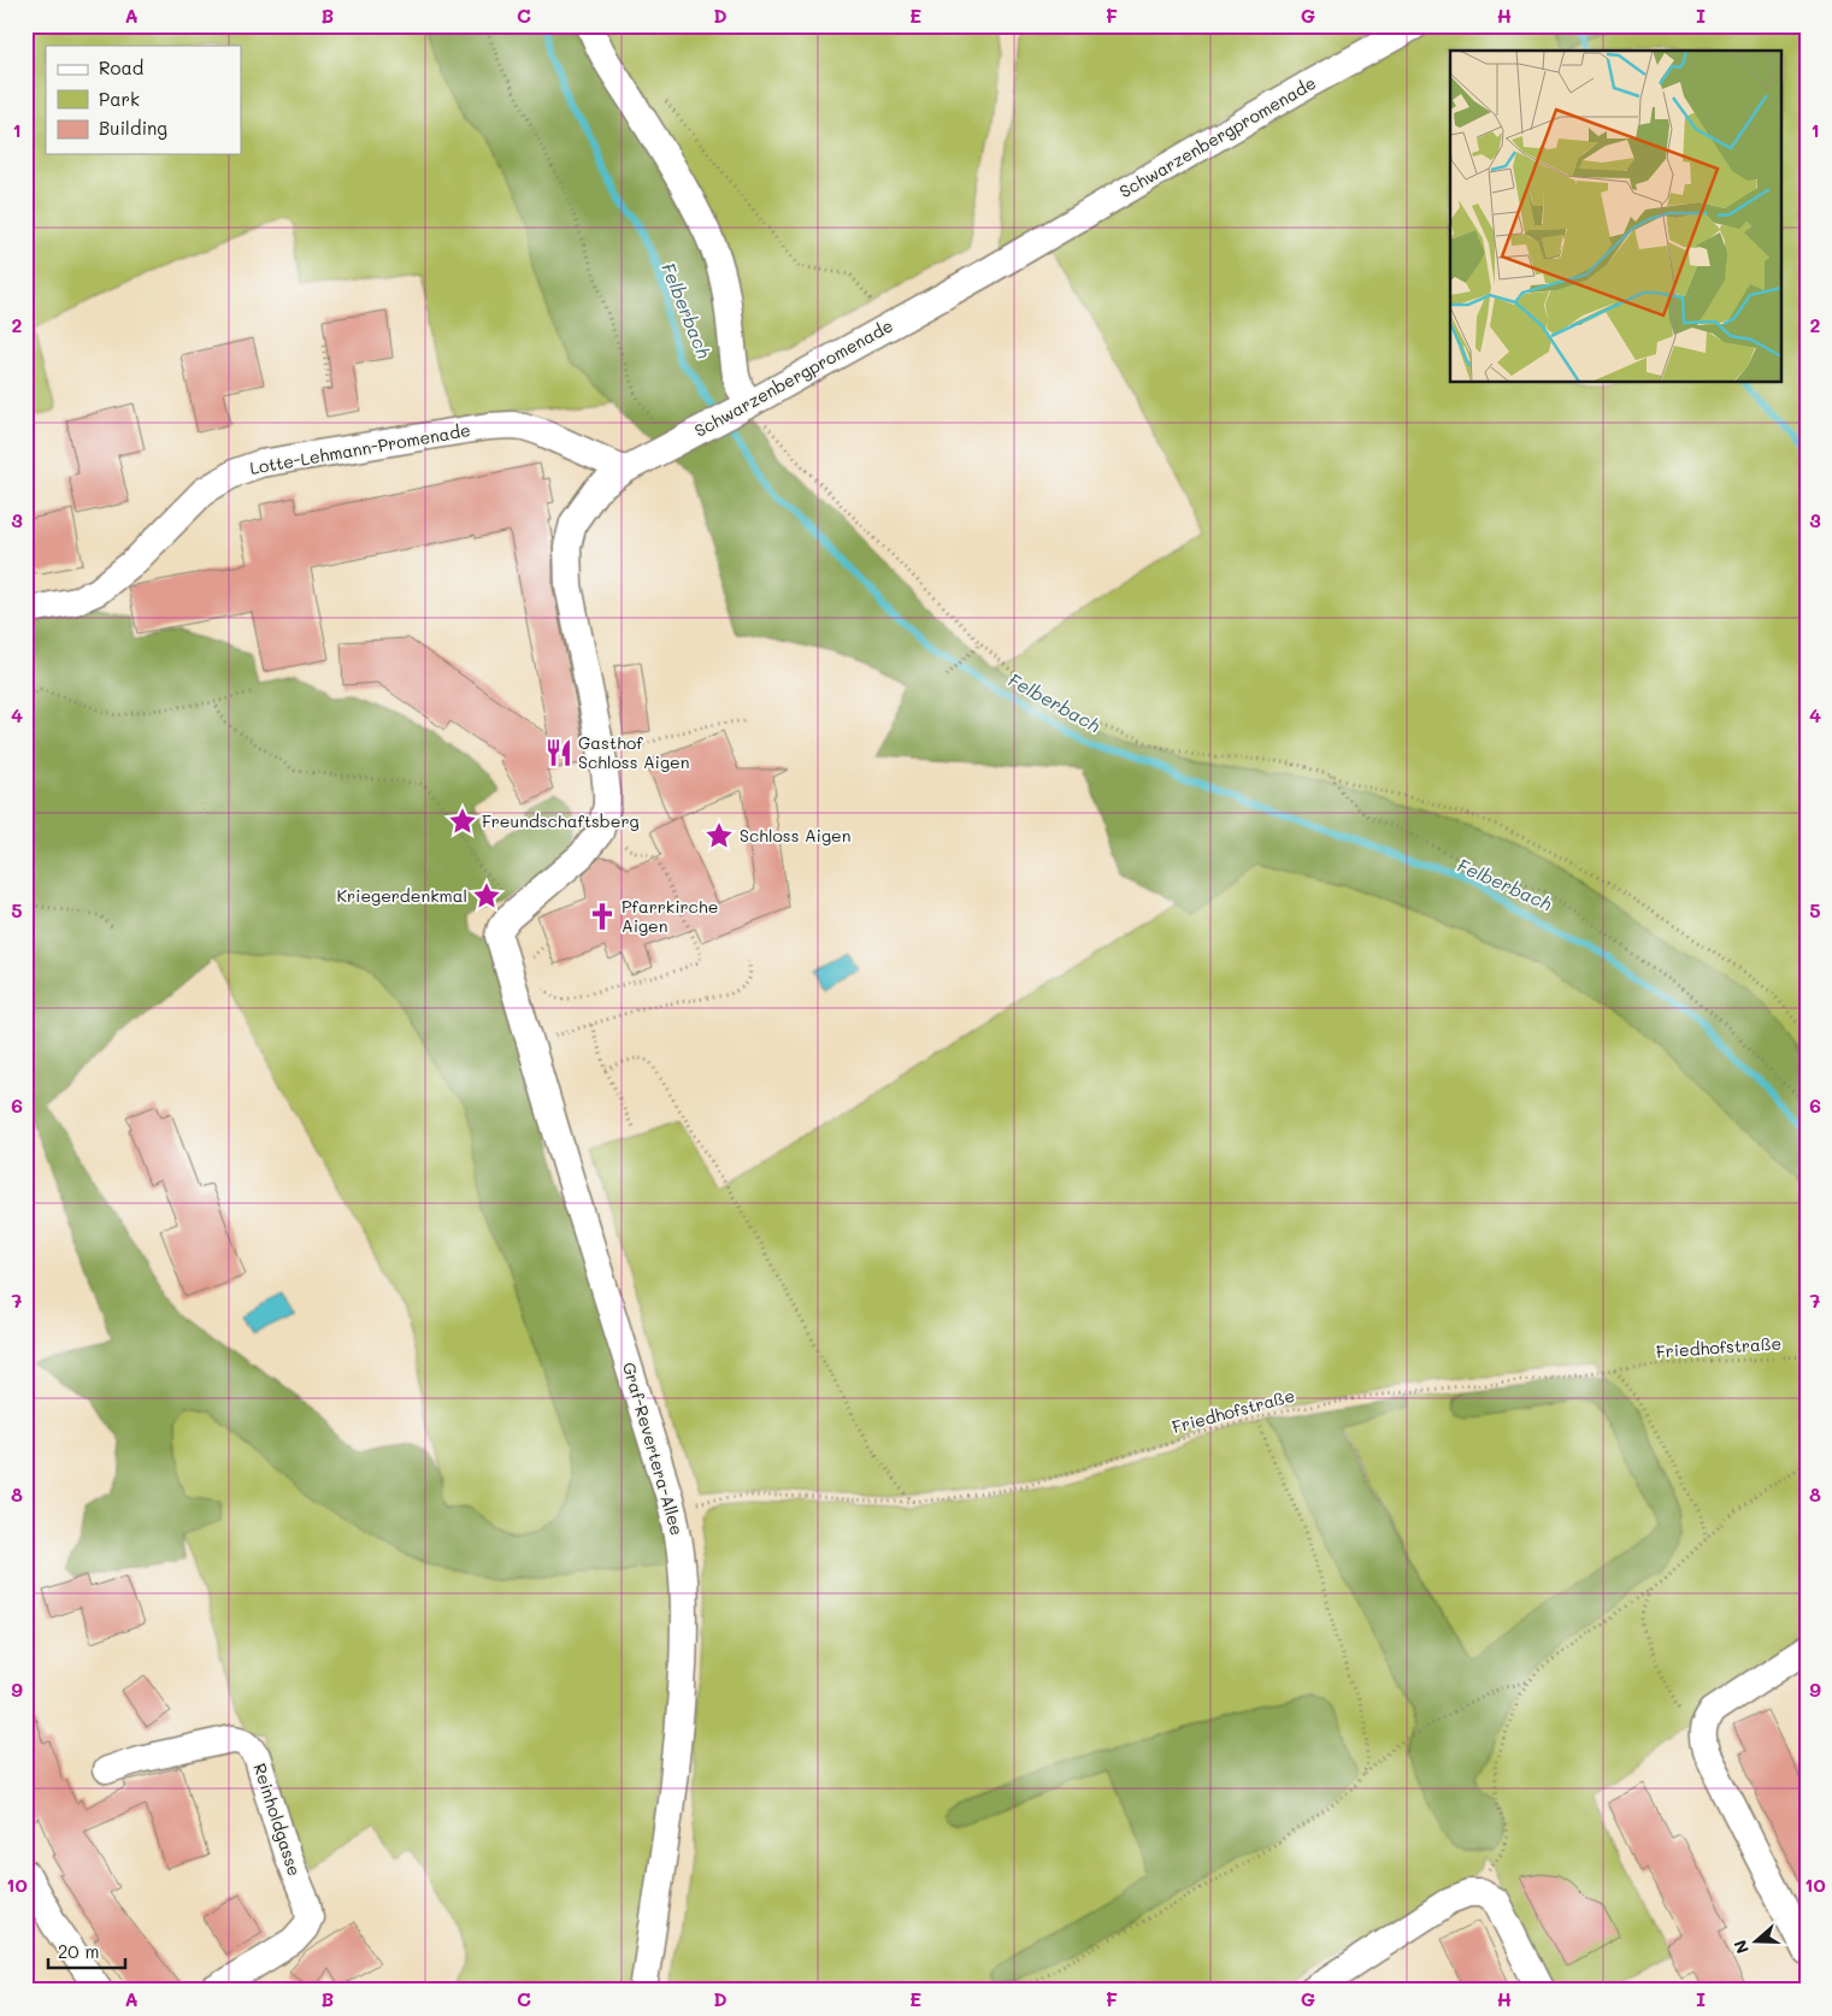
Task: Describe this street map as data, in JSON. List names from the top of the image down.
{
  "streets": {
    "street": [
      "Schwarzenbergpromenade",
      "Lotte-Lehmann-Promenade",
      "Graf-Revertera-Allee",
      "Reinholdgasse"
    ],
    "path": ["Friedhofstraße"]
  },
  "crossings": [
    ["Schwarzenbergpromenade", "Lotte-Lehmann-Promenade"],
    ["Schwarzenbergpromenade", "Graf-Revertera-Allee"],
    ["Friedhofstraße", "Graf-Revertera-Allee"]
  ],
  "water": ["Felberbach"],
  "places": {
    "restaurant": ["Gasthof Schloss Aigen"],
    "place": ["Freundschaftsberg", "Schloss Aigen", "Kriegerdenkmal"],
    "church": ["Pfarrkirche Aigen"]
  },
  "legend": ["Road", "Park", "Building"],
  "scale_bar": "20 m",
  "north": "left",
  "grid": {
    "columns": [
      "A",
      "B",
      "C",
      "D",
      "E",
      "F",
      "G",
      "H",
      "I"
    ],
    "rows": [
      "1",
      "2",
      "3",
      "4",
      "5",
      "6",
      "7",
      "8",
      "9",
      "10"
    ]
  }
}
